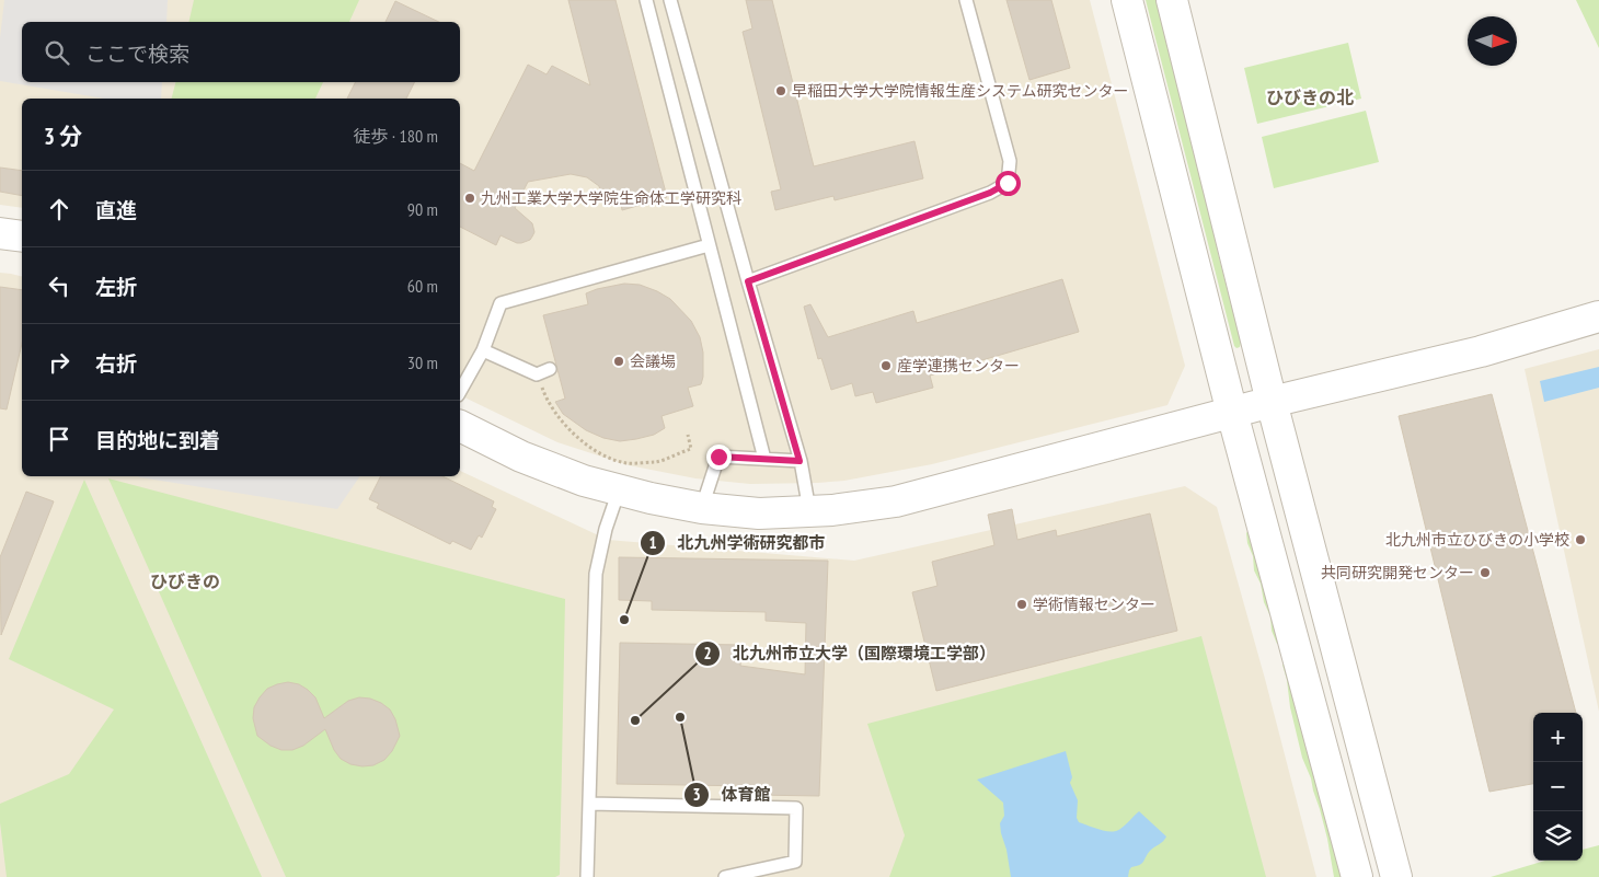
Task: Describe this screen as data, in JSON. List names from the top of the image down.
{
  "districts": ["ひびきの北", "ひびきの"],
  "places": [
    "早稲田大学大学院情報生産システム研究センター",
    "九州工業大学大学院生命体工学研究科",
    "会議場",
    "産学連携センター",
    "北九州市立ひびきの小学校",
    "共同研究開発センター",
    "学術情報センター",
    "北九州学術研究都市",
    "体育館",
    "北九州市立大学（国際環境工学部）"
  ],
  "north": "right",
  "page": {
    "search": "ここで検索",
    "heading": ["3 分", "徒歩 · 180 m"],
    "list": [
      ["直進", "90 m"],
      ["左折", "60 m"],
      ["右折", "30 m"],
      "目的地に到着"
    ],
    "map_buttons": ["+", "−"]
  }
}
